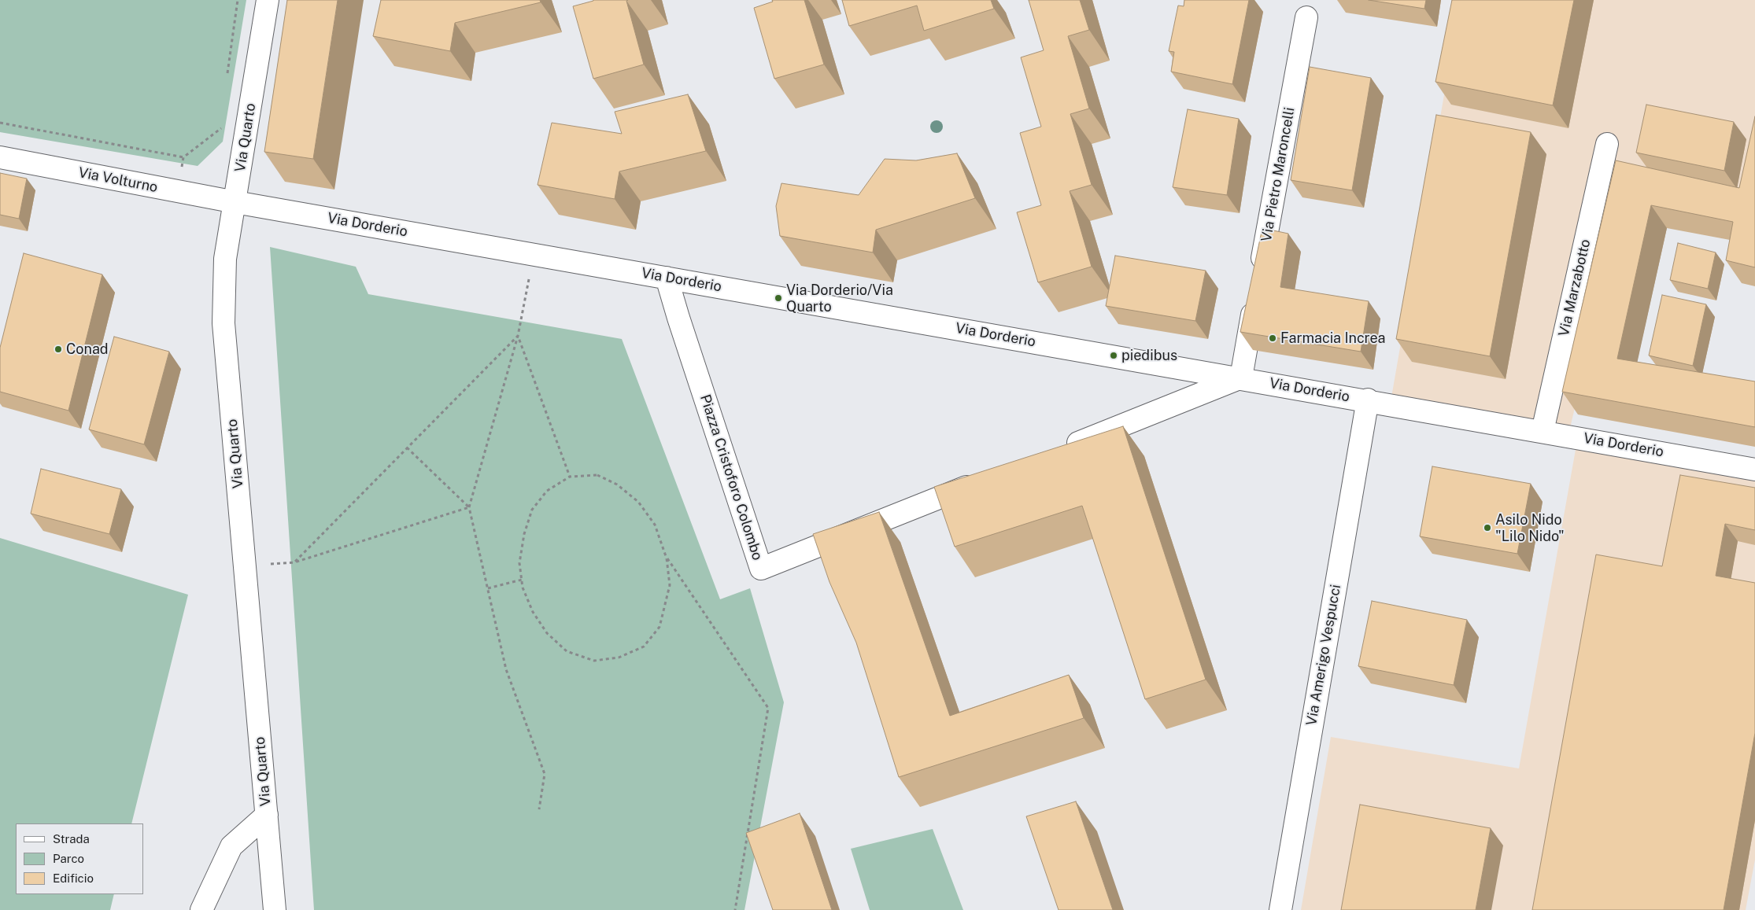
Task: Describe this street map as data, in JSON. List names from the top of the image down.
{
  "streets": {
    "street": [
      "Via Quarto",
      "Via Pietro Maroncelli",
      "Via Volturno",
      "Via Dorderio",
      "Via Marzabotto",
      "Piazza Cristoforo Colombo",
      "Via Amerigo Vespucci"
    ]
  },
  "crossings": [
    ["Via Quarto", "Via Volturno"],
    ["Via Quarto", "Via Dorderio"],
    ["Via Pietro Maroncelli", "Via Dorderio"],
    ["Via Volturno", "Via Dorderio"],
    ["Via Dorderio", "Via Marzabotto"],
    ["Via Dorderio", "Piazza Cristoforo Colombo"],
    ["Via Dorderio", "Via Amerigo Vespucci"]
  ],
  "places": [
    "Via Dorderio/Via Quarto",
    "Farmacia Increa",
    "Conad",
    "piedibus",
    "Asilo Nido \"Lilo Nido\""
  ],
  "legend": ["Strada", "Parco", "Edificio"]
}
